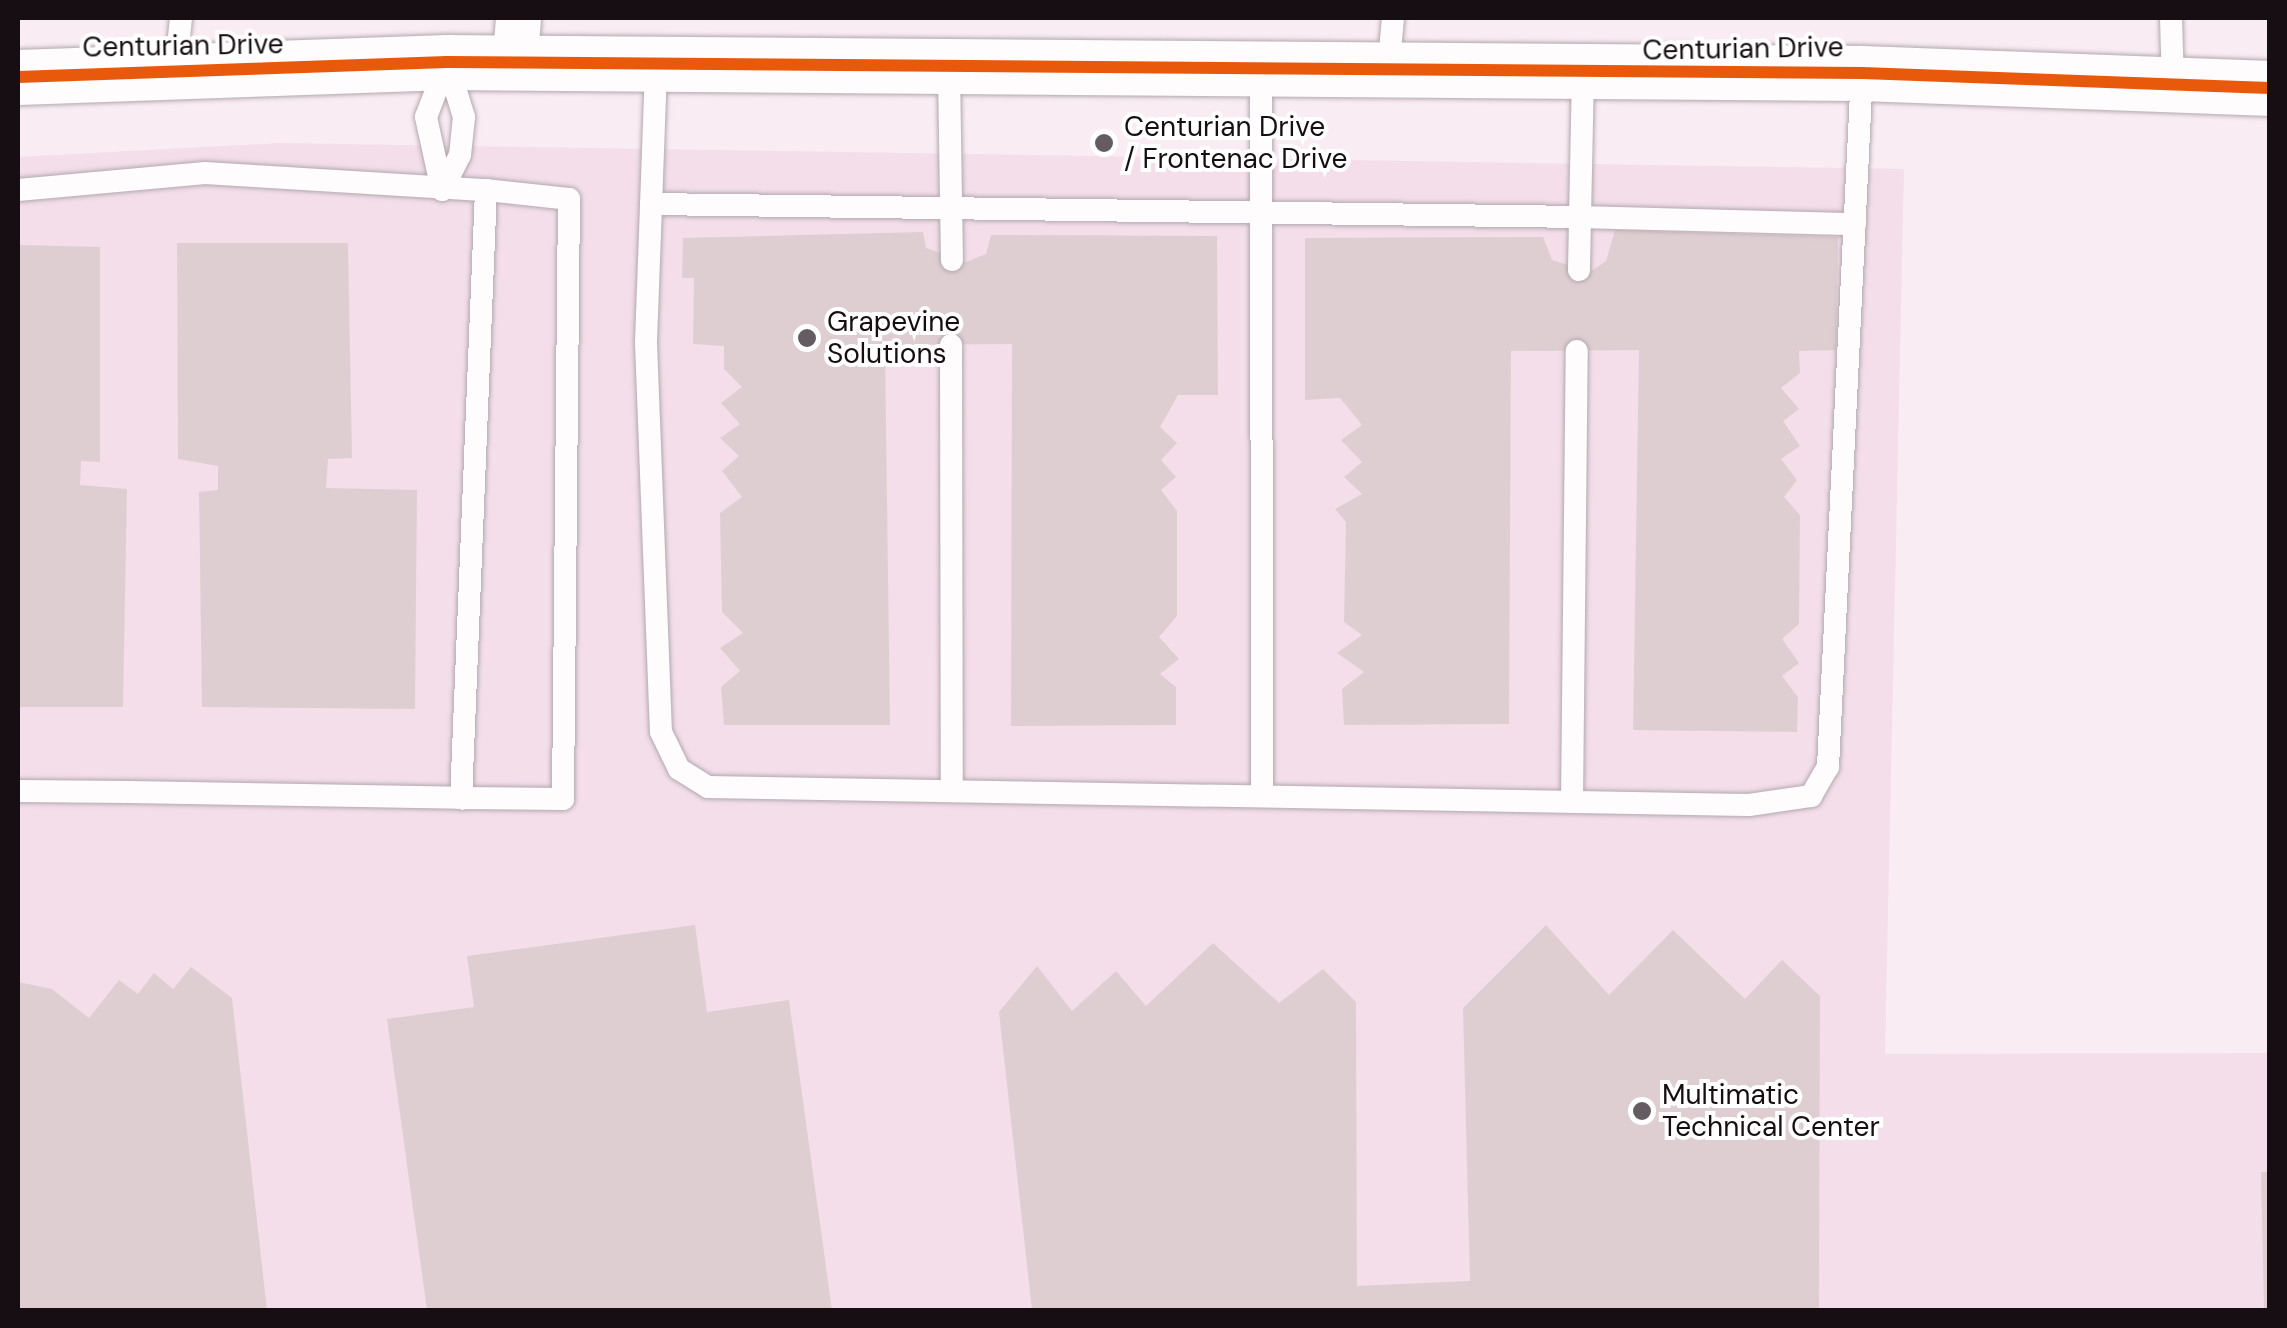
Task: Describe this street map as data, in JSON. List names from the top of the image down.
{
  "streets": {
    "street": ["Centurian Drive"]
  },
  "places": ["Centurian Drive / Frontenac Drive", "Grapevine Solutions", "Multimatic Technical Center"]
}
